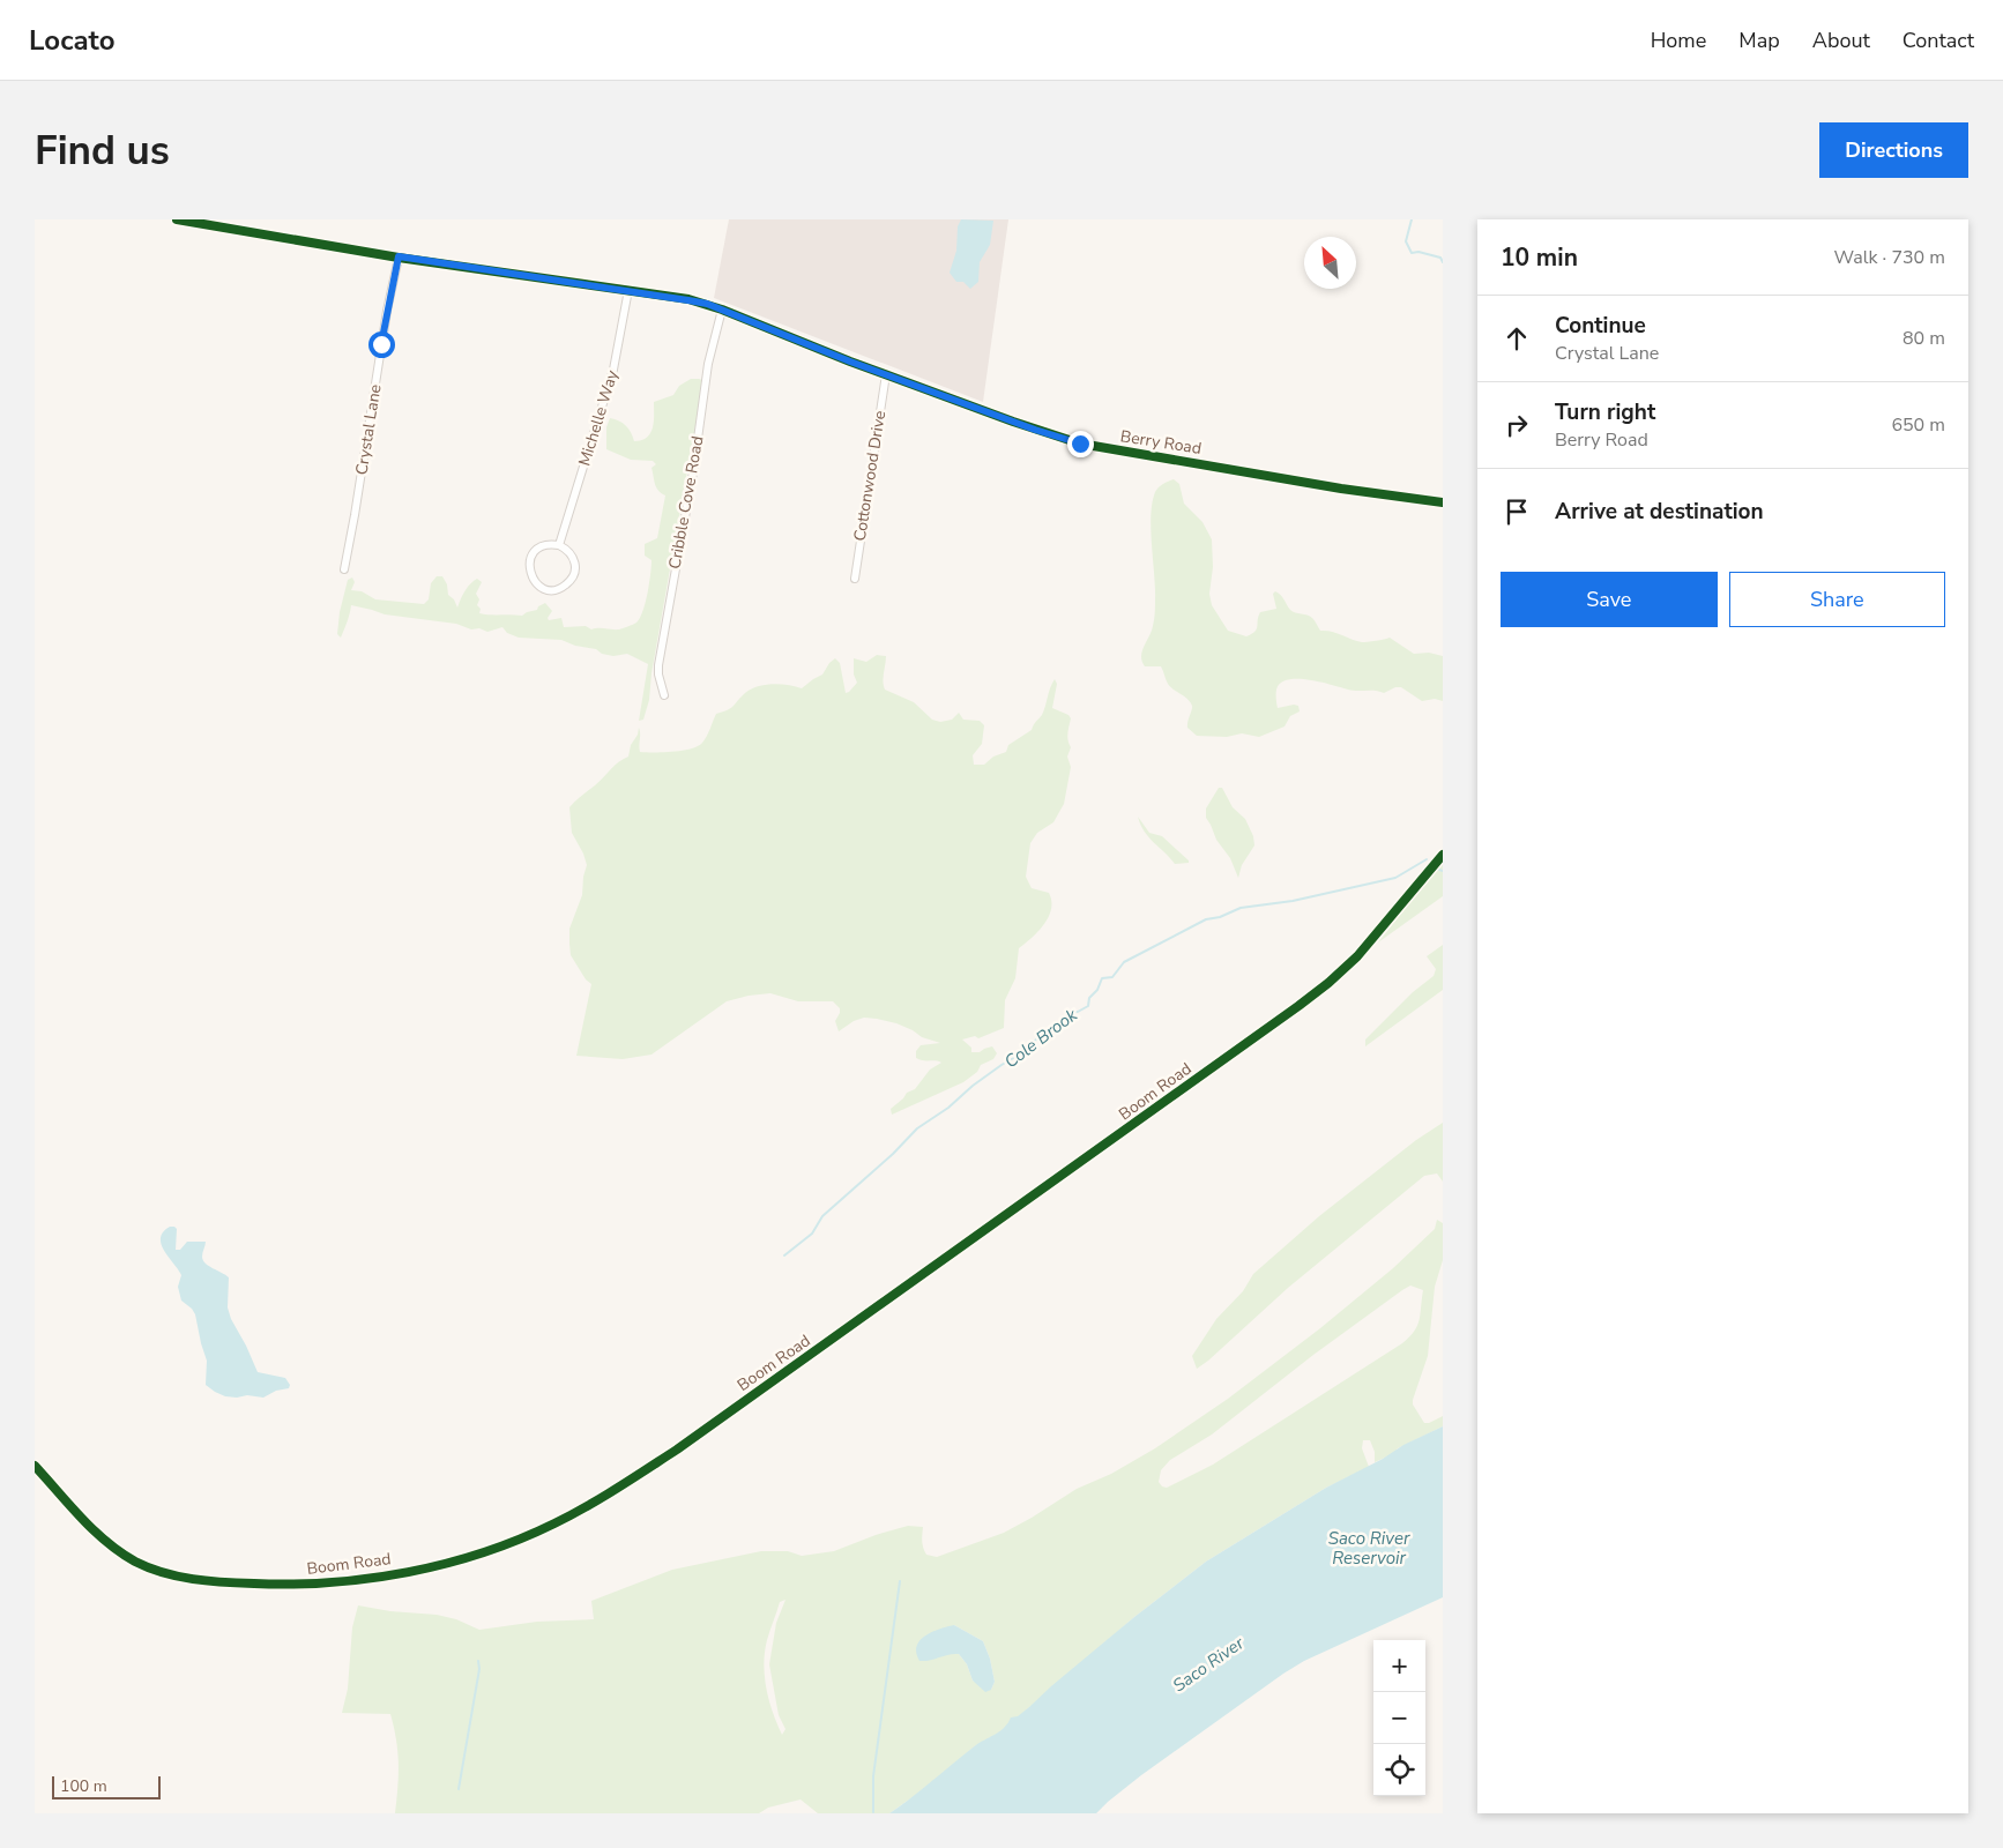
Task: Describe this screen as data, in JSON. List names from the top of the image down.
{
  "streets": {
    "street": [
      "Michelle Way",
      "Crystal Lane",
      "Berry Road",
      "Cottonwood Drive",
      "Cribble Cove Road",
      "Boom Road"
    ]
  },
  "crossings": [
    ["Michelle Way", "Berry Road"],
    ["Crystal Lane", "Berry Road"],
    ["Berry Road", "Cottonwood Drive"],
    ["Berry Road", "Cribble Cove Road"]
  ],
  "water": ["Cole Brook", "Saco River Reservoir", "Saco River"],
  "scale_bar": "100 m",
  "north": "top left",
  "page": {
    "header": "Locato",
    "nav": [
      "Home",
      "Map",
      "About",
      "Contact"
    ],
    "buttons": [
      "Directions",
      ["Save", "Share"]
    ],
    "title": "Find us",
    "heading": ["10 min", "Walk · 730 m"],
    "list": [
      ["Continue", "Crystal Lane", "80 m"],
      ["Turn right", "Berry Road", "650 m"],
      "Arrive at destination"
    ],
    "map_buttons": ["+", "−"],
    "scale": "100 m"
  }
}
